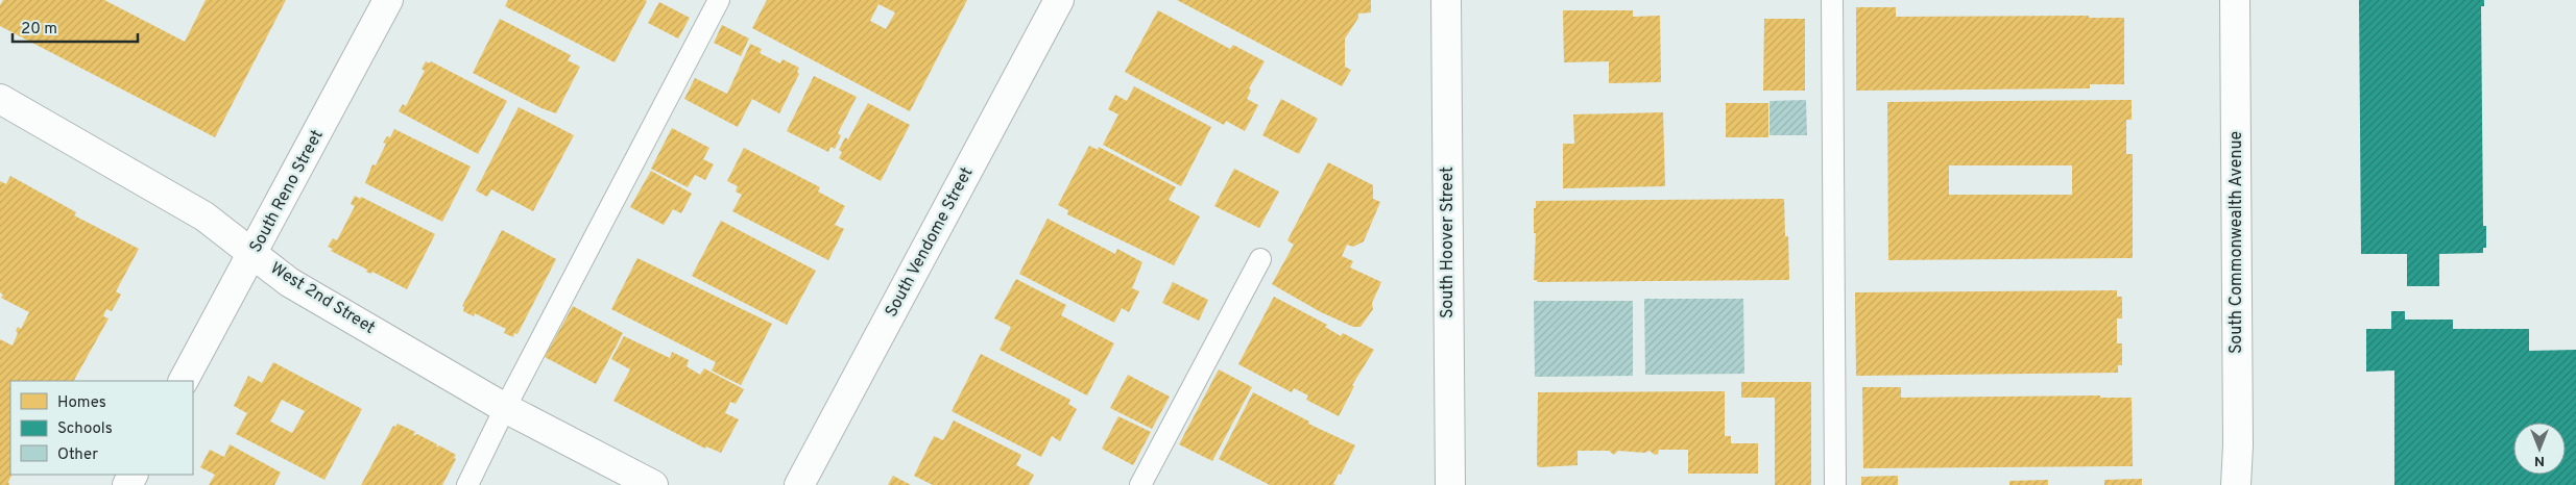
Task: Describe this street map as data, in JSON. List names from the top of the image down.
{
  "streets": {
    "street": [
      "South Reno Street",
      "South Vendome Street",
      "South Hoover Street",
      "South Commonwealth Avenue",
      "West 2nd Street"
    ]
  },
  "crossings": [
    ["South Reno Street", "West 2nd Street"]
  ],
  "legend": ["Homes", "Schools", "Other"],
  "scale_bar": "20 m",
  "north": "bottom"
}
